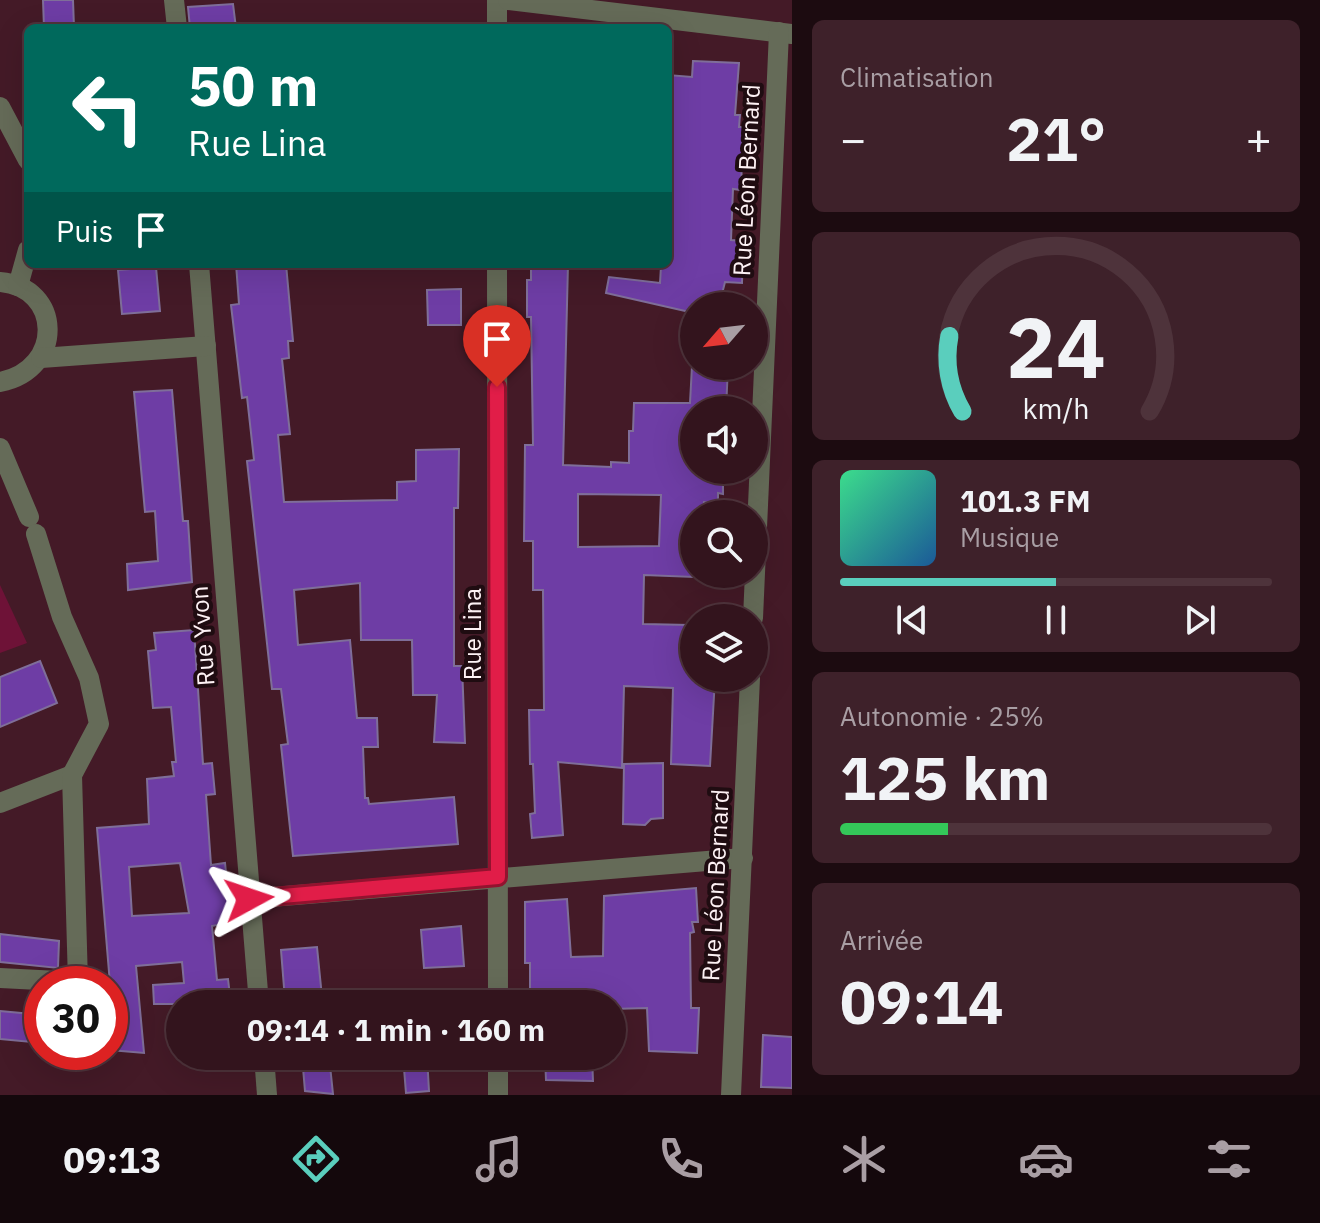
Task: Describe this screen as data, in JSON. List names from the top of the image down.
{
  "streets": {
    "street": ["Rue Léon Bernard", "Rue Lina", "Rue Yvon"]
  },
  "north": "bottom left",
  "page": {
    "tile": [
      "Climatisation",
      ["Autonomie · 25%", "125 km"],
      ["Arrivée", "09:14"]
    ],
    "turn": ["50 m", "Rue Lina"],
    "heat": ["−", "21°", "+"],
    "then": "Puis",
    "song": ["101.3 FM", "Musique"],
    "limit": "30",
    "trip": "09:14 · 1 min · 160 m",
    "tabs": "09:13",
    "gauge": ["24", "km/h"]
  }
}
